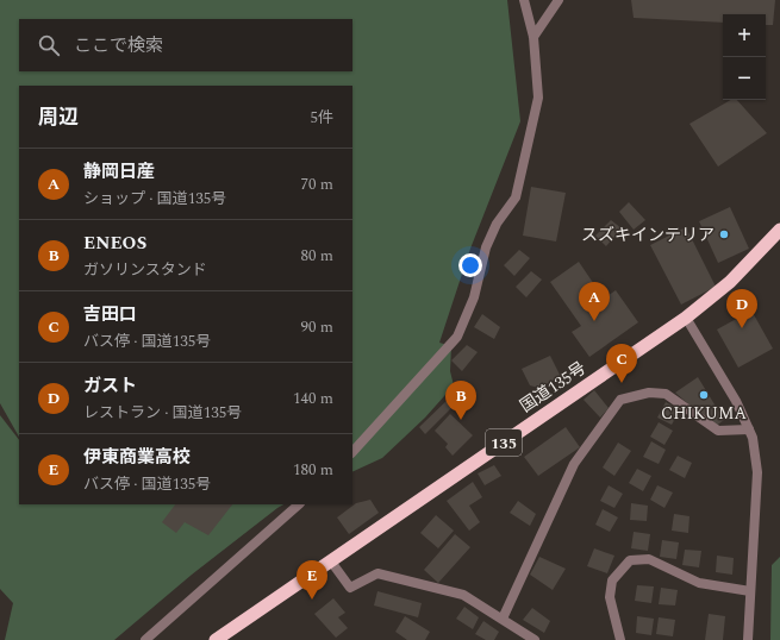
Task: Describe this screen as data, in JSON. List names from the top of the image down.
{
  "streets": {
    "highway": ["国道135号", "135"]
  },
  "places": ["スズキインテリア", "CHIKUMA"],
  "page": {
    "map_buttons": ["+", "−"],
    "search": "ここで検索",
    "heading": ["周辺", "5件"],
    "list": [
      {
        "mark": "A",
        "name": "静岡日産",
        "note": "ショップ · 国道135号",
        "value": "70 m"
      },
      {
        "mark": "B",
        "name": "ENEOS",
        "note": "ガソリンスタンド",
        "value": "80 m"
      },
      {
        "mark": "C",
        "name": "吉田口",
        "note": "バス停 · 国道135号",
        "value": "90 m"
      },
      {
        "mark": "D",
        "name": "ガスト",
        "note": "レストラン · 国道135号",
        "value": "140 m"
      },
      {
        "mark": "E",
        "name": "伊東商業高校",
        "note": "バス停 · 国道135号",
        "value": "180 m"
      }
    ],
    "pins": [
      "A",
      "D",
      "C",
      "B",
      "E"
    ]
  }
}
